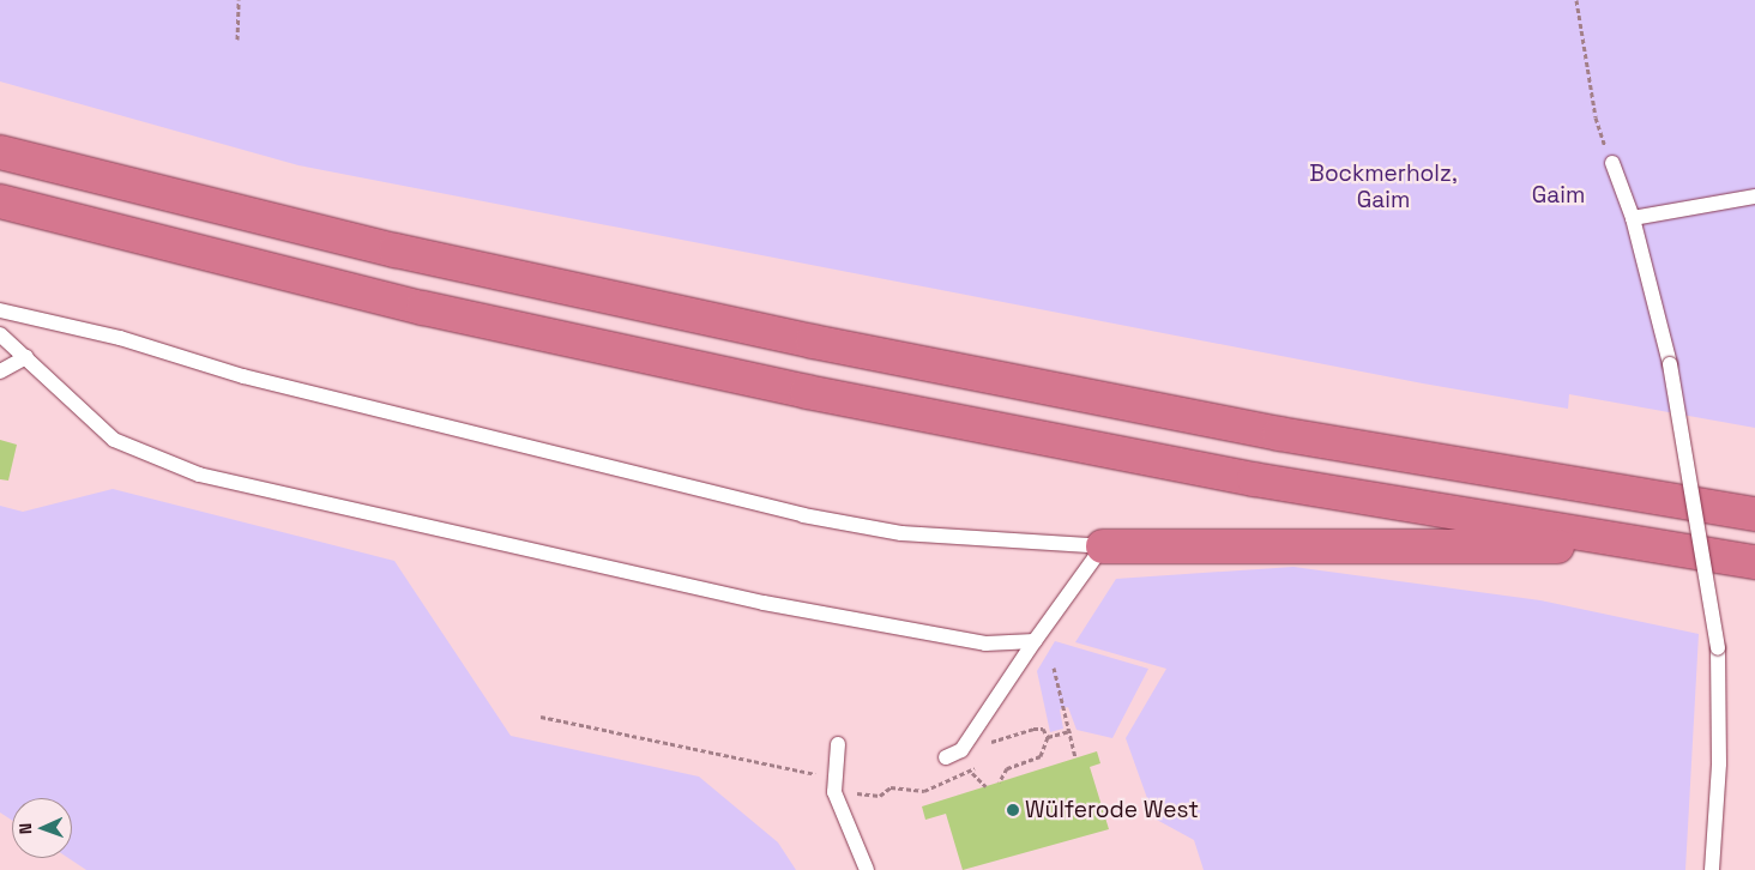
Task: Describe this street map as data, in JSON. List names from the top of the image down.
{
  "parks": ["Bockmerholz, Gaim", "Gaim"],
  "places": ["Wülferode West"],
  "north": "left"
}
